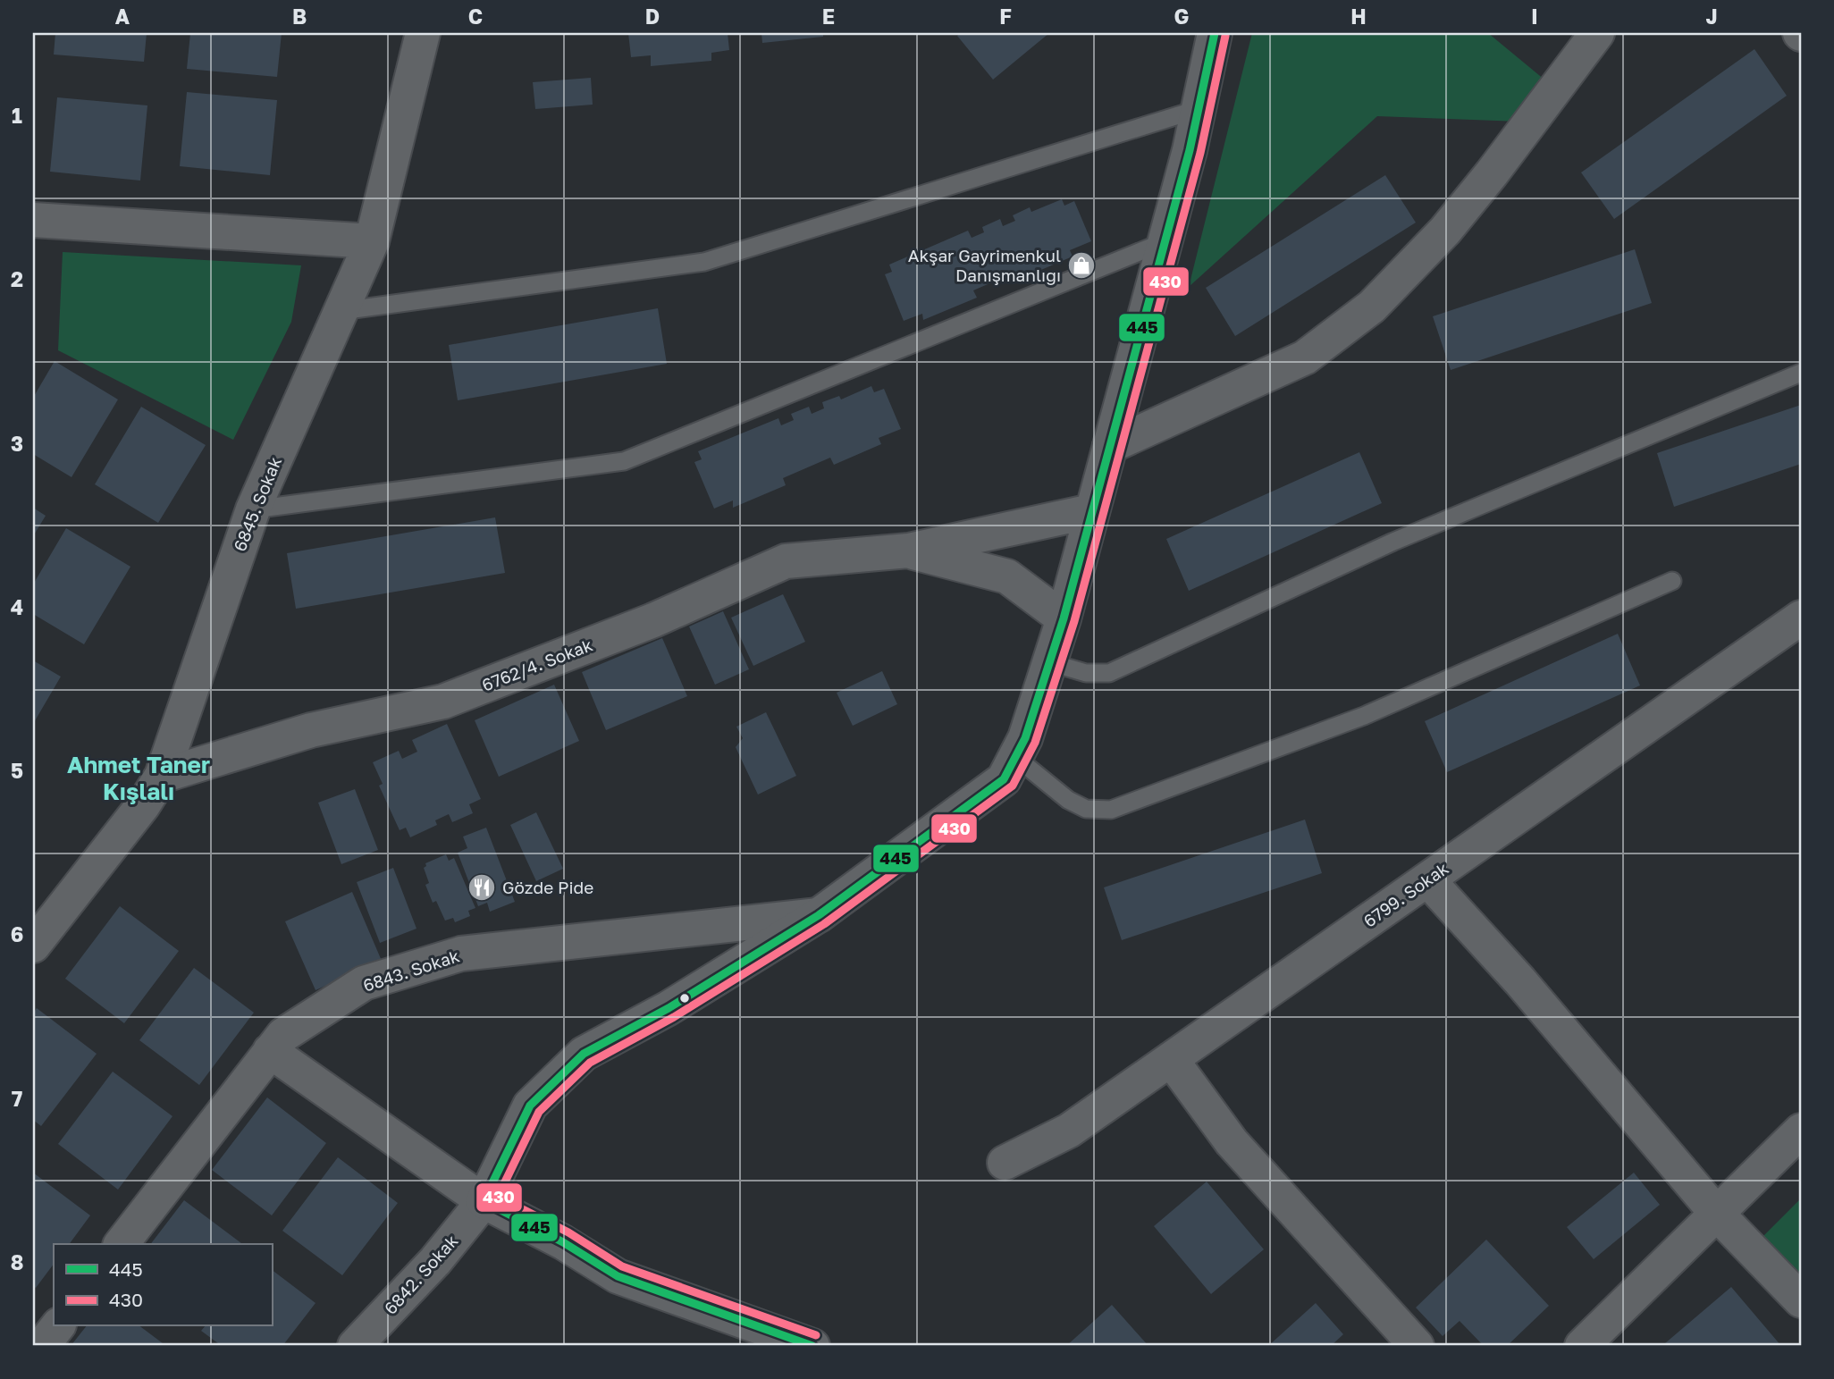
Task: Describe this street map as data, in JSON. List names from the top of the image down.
{
  "streets": {
    "street": [
      "6845. Sokak",
      "6762/4. Sokak",
      "6799. Sokak",
      "6843. Sokak",
      "6842. Sokak"
    ]
  },
  "crossings": [
    ["6845. Sokak", "6762/4. Sokak"],
    ["6762/4. Sokak", "6842. Sokak"],
    ["6843. Sokak", "6842. Sokak"]
  ],
  "districts": ["Ahmet Taner Kışlalı"],
  "places": {
    "shop": ["Akşar Gayrimenkul Danışmanlığı"],
    "restaurant": ["Gözde Pide"]
  },
  "lines": ["transit line 445", "transit line 430"],
  "legend": ["445", "430"],
  "grid": {
    "columns": [
      "A",
      "B",
      "C",
      "D",
      "E",
      "F",
      "G",
      "H",
      "I",
      "J"
    ],
    "rows": [
      "1",
      "2",
      "3",
      "4",
      "5",
      "6",
      "7",
      "8"
    ]
  }
}
